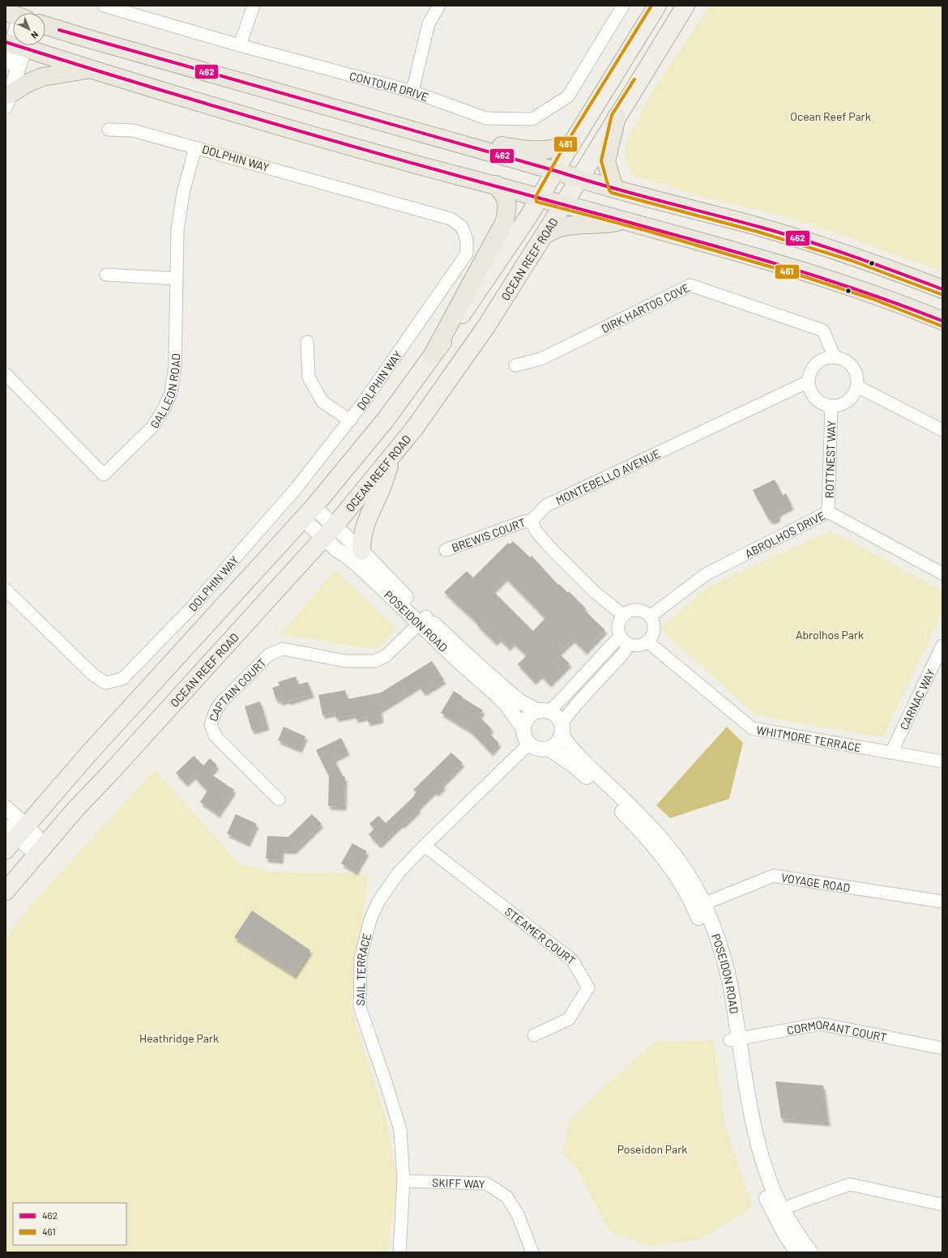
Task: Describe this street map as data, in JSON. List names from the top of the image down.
{
  "streets": {
    "main road": ["OCEAN REEF ROAD"],
    "street": [
      "CONTOUR DRIVE",
      "DOLPHIN WAY",
      "DIRK HARTOG COVE",
      "GALLEON ROAD",
      "ROTTNEST WAY",
      "MONTEBELLO AVENUE",
      "ABROLHOS DRIVE",
      "BREWIS COURT",
      "POSEIDON ROAD",
      "CAPTAIN COURT",
      "CARNAC WAY",
      "WHITMORE TERRACE",
      "VOYAGE ROAD",
      "STEAMER COURT",
      "SAIL TERRACE",
      "CORMORANT COURT",
      "SKIFF WAY"
    ]
  },
  "crossings": [
    ["DOLPHIN WAY", "GALLEON ROAD"],
    ["OCEAN REEF ROAD", "POSEIDON ROAD"],
    ["DIRK HARTOG COVE", "ROTTNEST WAY"],
    ["DIRK HARTOG COVE", "MONTEBELLO AVENUE"],
    ["ROTTNEST WAY", "MONTEBELLO AVENUE"],
    ["ROTTNEST WAY", "ABROLHOS DRIVE"],
    ["MONTEBELLO AVENUE", "BREWIS COURT"],
    ["ABROLHOS DRIVE", "WHITMORE TERRACE"],
    ["POSEIDON ROAD", "CAPTAIN COURT"],
    ["POSEIDON ROAD", "VOYAGE ROAD"],
    ["POSEIDON ROAD", "SAIL TERRACE"],
    ["POSEIDON ROAD", "CORMORANT COURT"],
    ["CARNAC WAY", "WHITMORE TERRACE"],
    ["STEAMER COURT", "SAIL TERRACE"],
    ["SAIL TERRACE", "SKIFF WAY"]
  ],
  "parks": [
    "Ocean Reef Park",
    "Abrolhos Park",
    "Heathridge Park",
    "Poseidon Park"
  ],
  "lines": ["transit line 461", "transit line 462"],
  "legend": ["462", "461"],
  "north": "bottom right"
}
